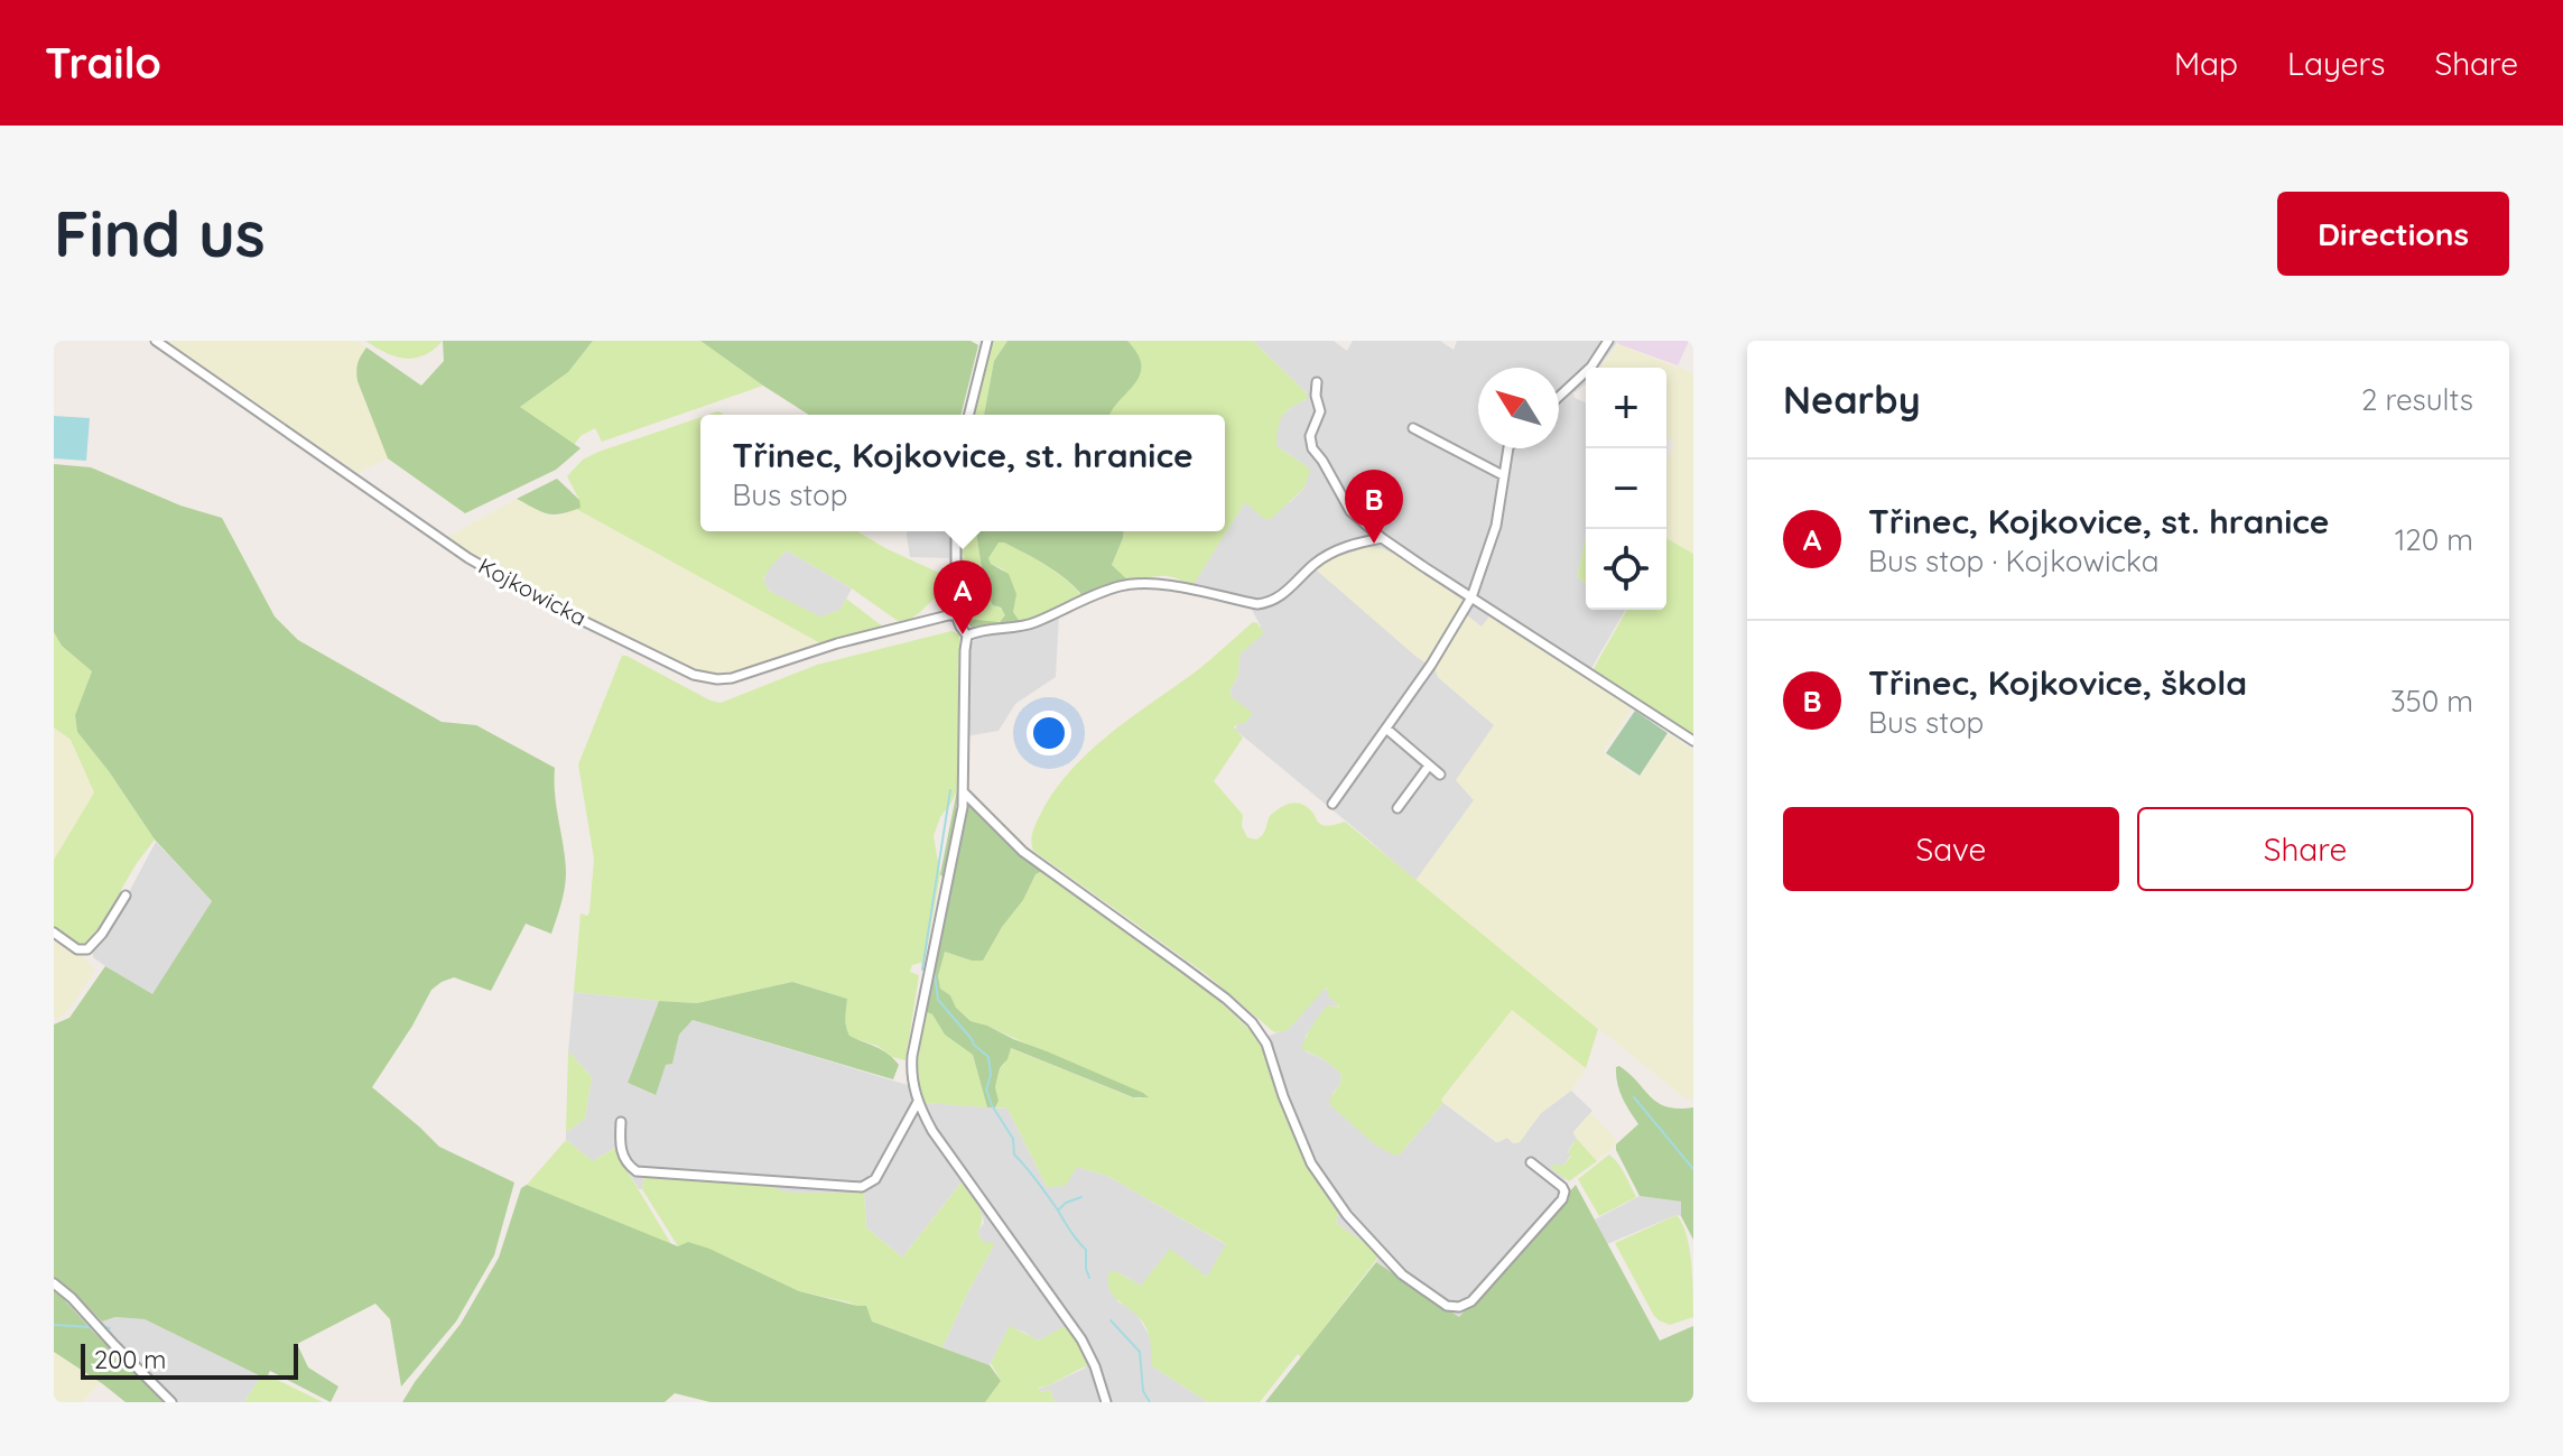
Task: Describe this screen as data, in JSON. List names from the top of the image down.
{
  "streets": {
    "street": ["Kojkowicka"]
  },
  "scale_bar": "200 m",
  "north": "top left",
  "page": {
    "header": "Trailo",
    "nav": ["Map", "Layers", "Share"],
    "buttons": [
      "Directions",
      ["Save", "Share"]
    ],
    "title": "Find us",
    "heading": ["Nearby", "2 results"],
    "map_buttons": ["+", "−"],
    "popup": ["Třinec, Kojkovice, st. hranice", "Bus stop"],
    "list": [
      {
        "mark": "A",
        "name": "Třinec, Kojkovice, st. hranice",
        "note": "Bus stop · Kojkowicka",
        "value": "120 m"
      },
      {
        "mark": "B",
        "name": "Třinec, Kojkovice, škola",
        "note": "Bus stop",
        "value": "350 m"
      }
    ],
    "pins": ["B", "A"],
    "scale": "200 m"
  }
}
